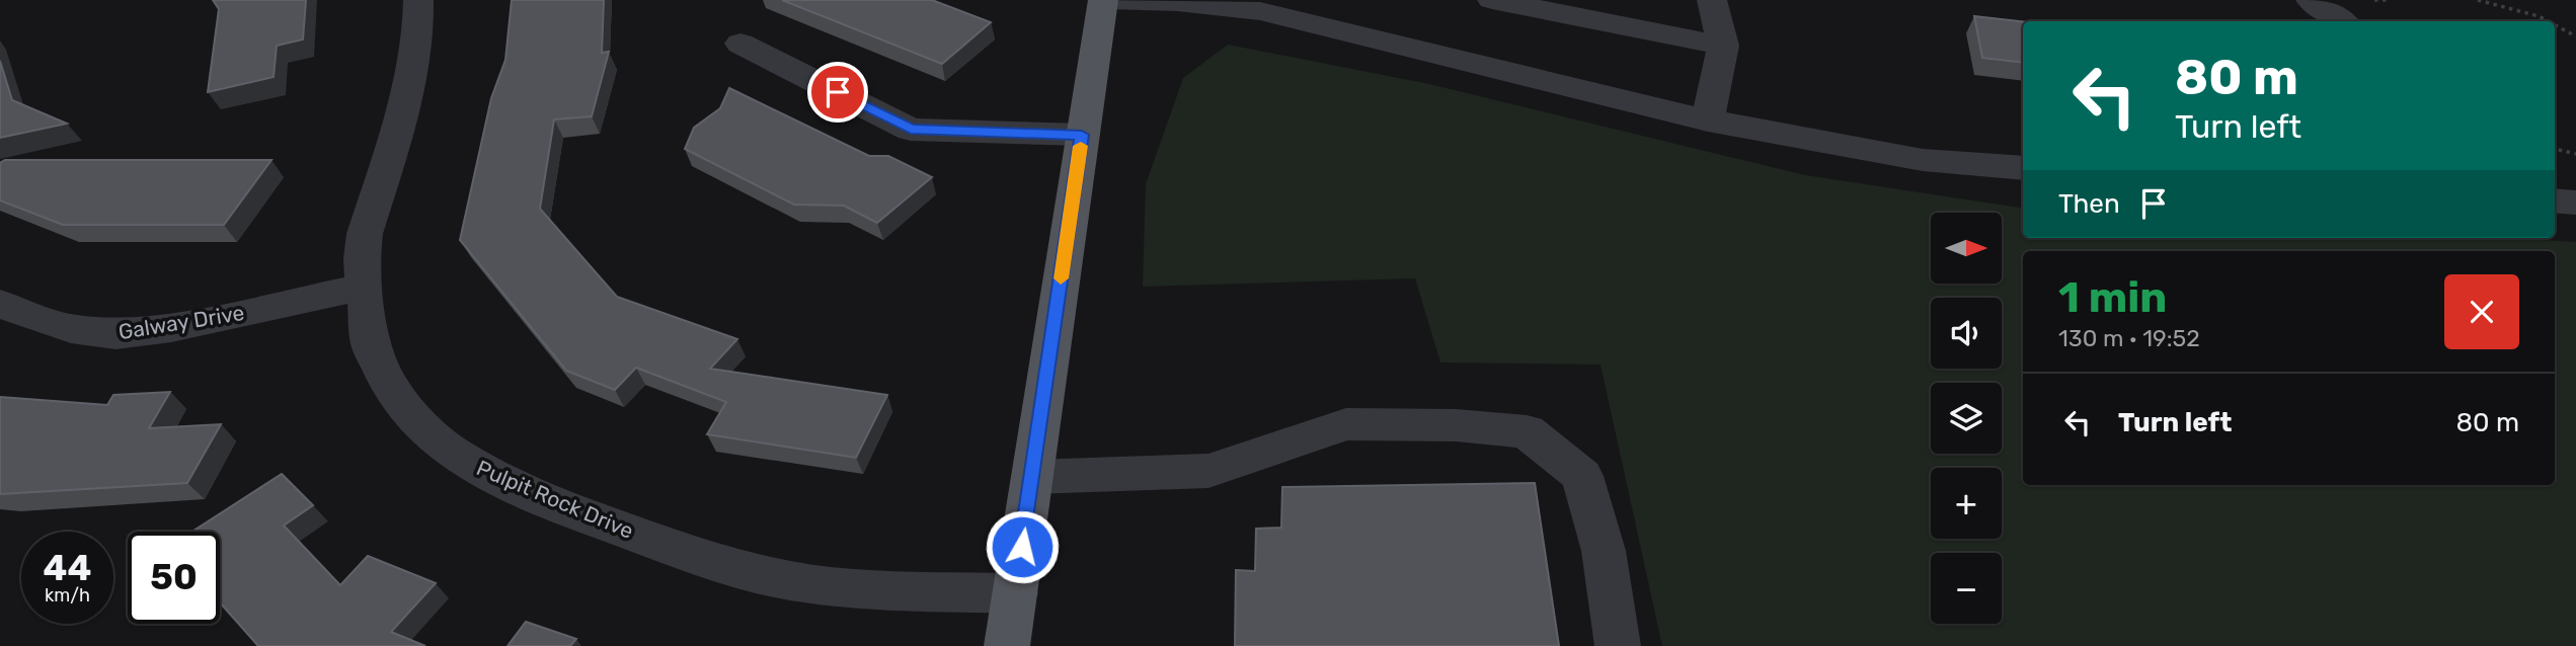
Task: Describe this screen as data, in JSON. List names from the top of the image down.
{
  "streets": {
    "street": ["Galway Drive", "Pulpit Rock Drive"]
  },
  "crossings": [
    ["Galway Drive", "Pulpit Rock Drive"]
  ],
  "north": "right",
  "page": {
    "turn": ["80 m", "Turn left"],
    "then": "Then",
    "map_buttons": ["+", "−"],
    "heading": ["1 min", "130 m · 19:52"],
    "list": [
      {
        "name": "Turn left",
        "value": "80 m"
      }
    ],
    "speed": "44 km/h",
    "limit": "50"
  }
}
